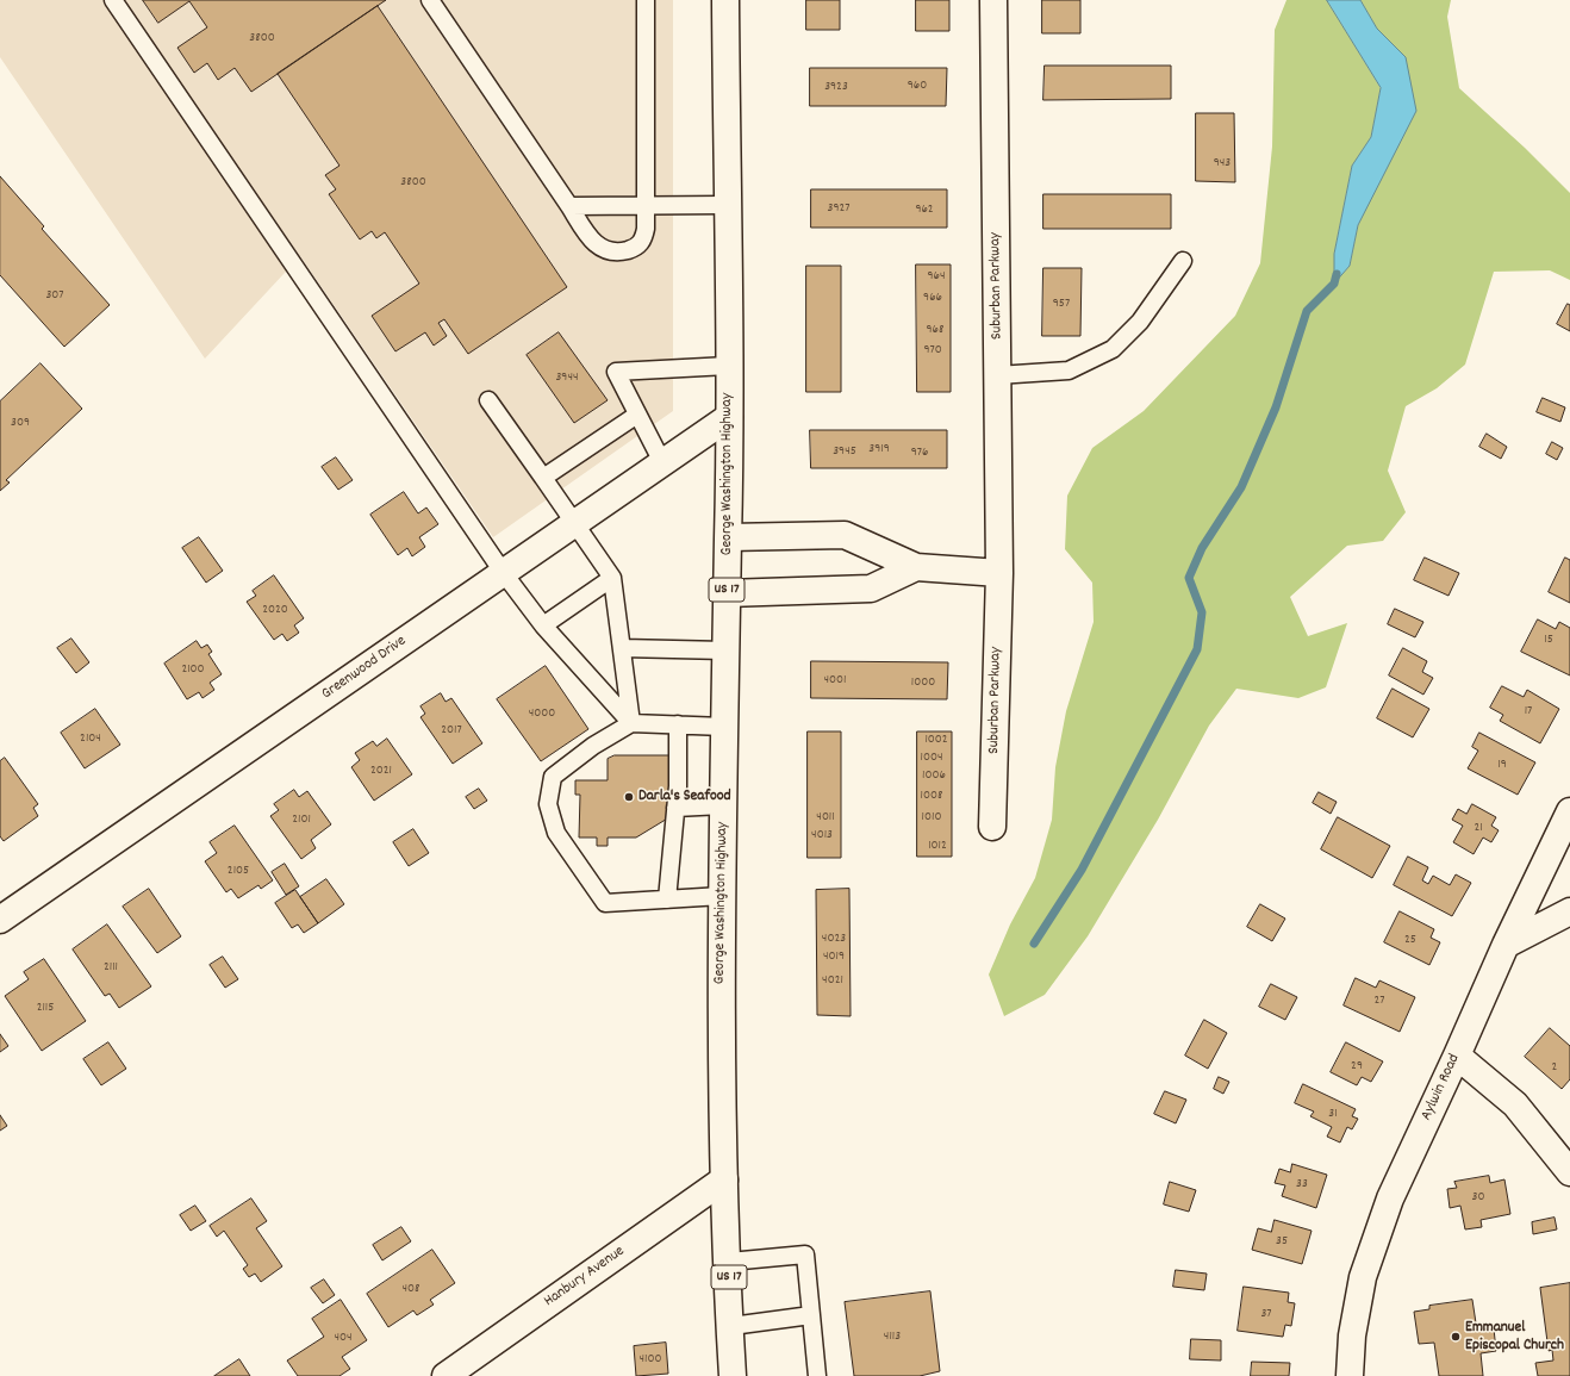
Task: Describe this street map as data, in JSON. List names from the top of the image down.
{
  "streets": {
    "street": [
      "Suburban Parkway",
      "George Washington Highway",
      "US 17",
      "Greenwood Drive",
      "Aylwin Road",
      "Hanbury Avenue"
    ]
  },
  "crossings": [
    ["George Washington Highway", "Greenwood Drive"],
    ["George Washington Highway", "Hanbury Avenue"]
  ],
  "places": ["Darla's Seafood", "Emmanuel Episcopal Church"],
  "house_numbers": [
    "3800",
    "960",
    "3923",
    "943",
    "3800",
    "3927",
    "962",
    "964",
    "307",
    "966",
    "957",
    "968",
    "970",
    "3944",
    "309",
    "3919",
    "3945",
    "976",
    "2020",
    "15",
    "2100",
    "4001",
    "1000",
    "17",
    "4000",
    "2017",
    "2104",
    "1002",
    "1004",
    "19",
    "2021",
    "1006",
    "1008",
    "4011",
    "1010",
    "2101",
    "21",
    "4013",
    "1012",
    "2105",
    "4023",
    "25",
    "4019",
    "2111",
    "4021",
    "27",
    "2115",
    "29",
    "2",
    "31",
    "33",
    "30",
    "35",
    "408",
    "37",
    "4113",
    "404",
    "4100"
  ]
}
